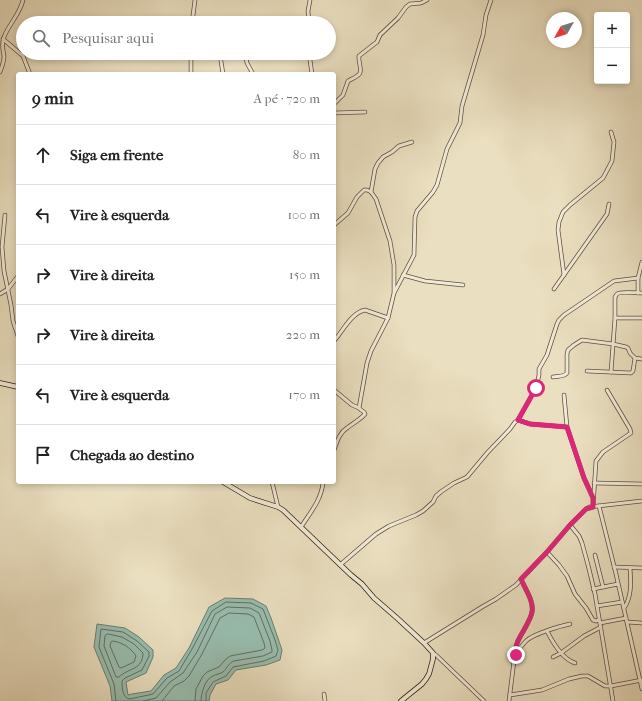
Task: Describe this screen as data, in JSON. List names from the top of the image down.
{
  "north": "bottom left",
  "page": {
    "map_buttons": ["+", "−"],
    "search": "Pesquisar aqui",
    "heading": ["9 min", "A pé · 720 m"],
    "list": [
      ["Siga em frente", "80 m"],
      ["Vire à esquerda", "100 m"],
      ["Vire à direita", "150 m"],
      ["Vire à direita", "220 m"],
      ["Vire à esquerda", "170 m"],
      "Chegada ao destino"
    ]
  }
}
